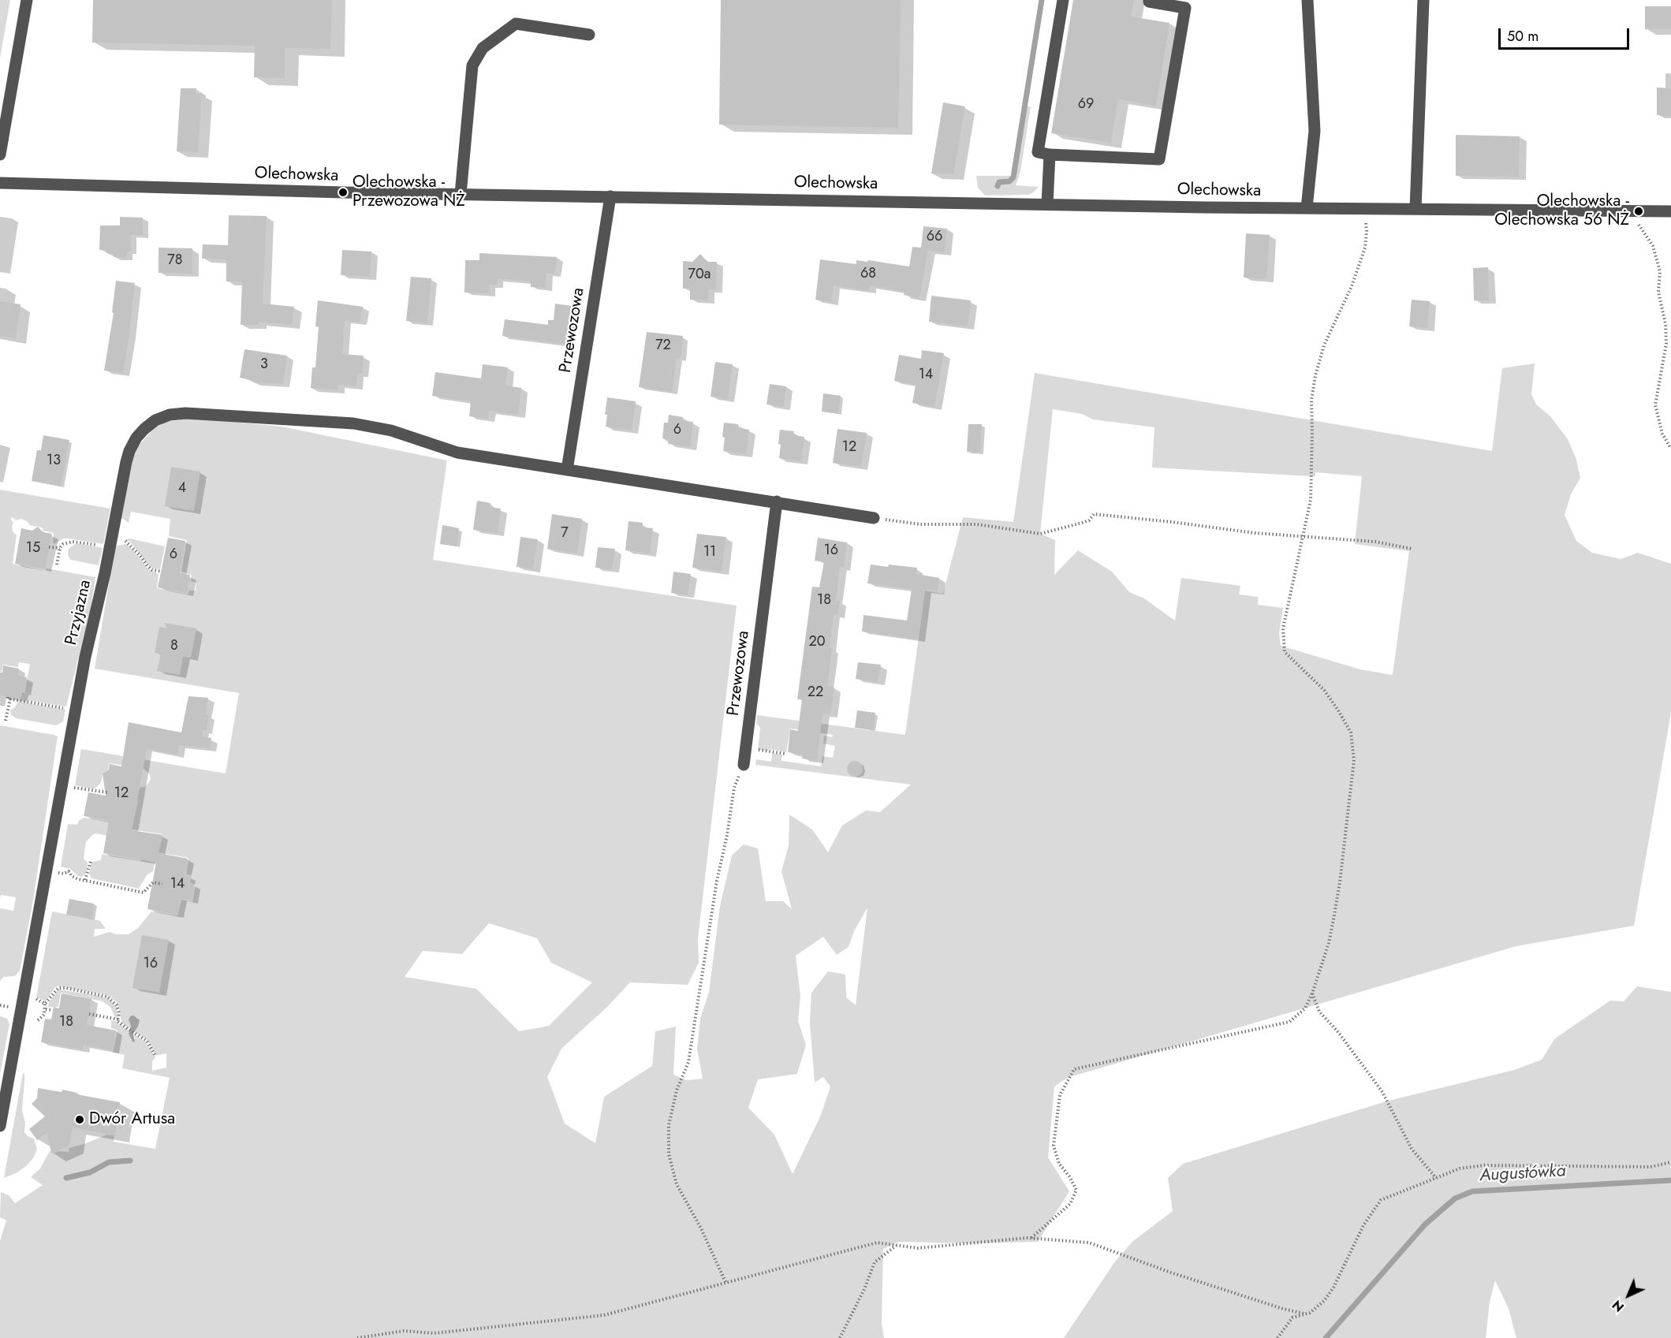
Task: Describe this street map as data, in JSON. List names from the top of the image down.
{
  "streets": {
    "street": ["Olechowska", "Przewozowa", "Przyjazna"]
  },
  "crossings": [
    ["Olechowska", "Przewozowa"],
    ["Przewozowa", "Przyjazna"]
  ],
  "water": ["Augustówka"],
  "places": ["Olechowska - Przewozowa NŻ", "Olechowska - Olechowska 56 NŻ", "Dwór Artusa"],
  "house_numbers": [
    "69",
    "66",
    "78",
    "68",
    "70a",
    "72",
    "3",
    "14",
    "6",
    "12",
    "13",
    "4",
    "7",
    "15",
    "16",
    "11",
    "6",
    "18",
    "20",
    "8",
    "22",
    "12",
    "14",
    "16",
    "18"
  ],
  "scale_bar": "50 m",
  "north": "bottom left"
}
